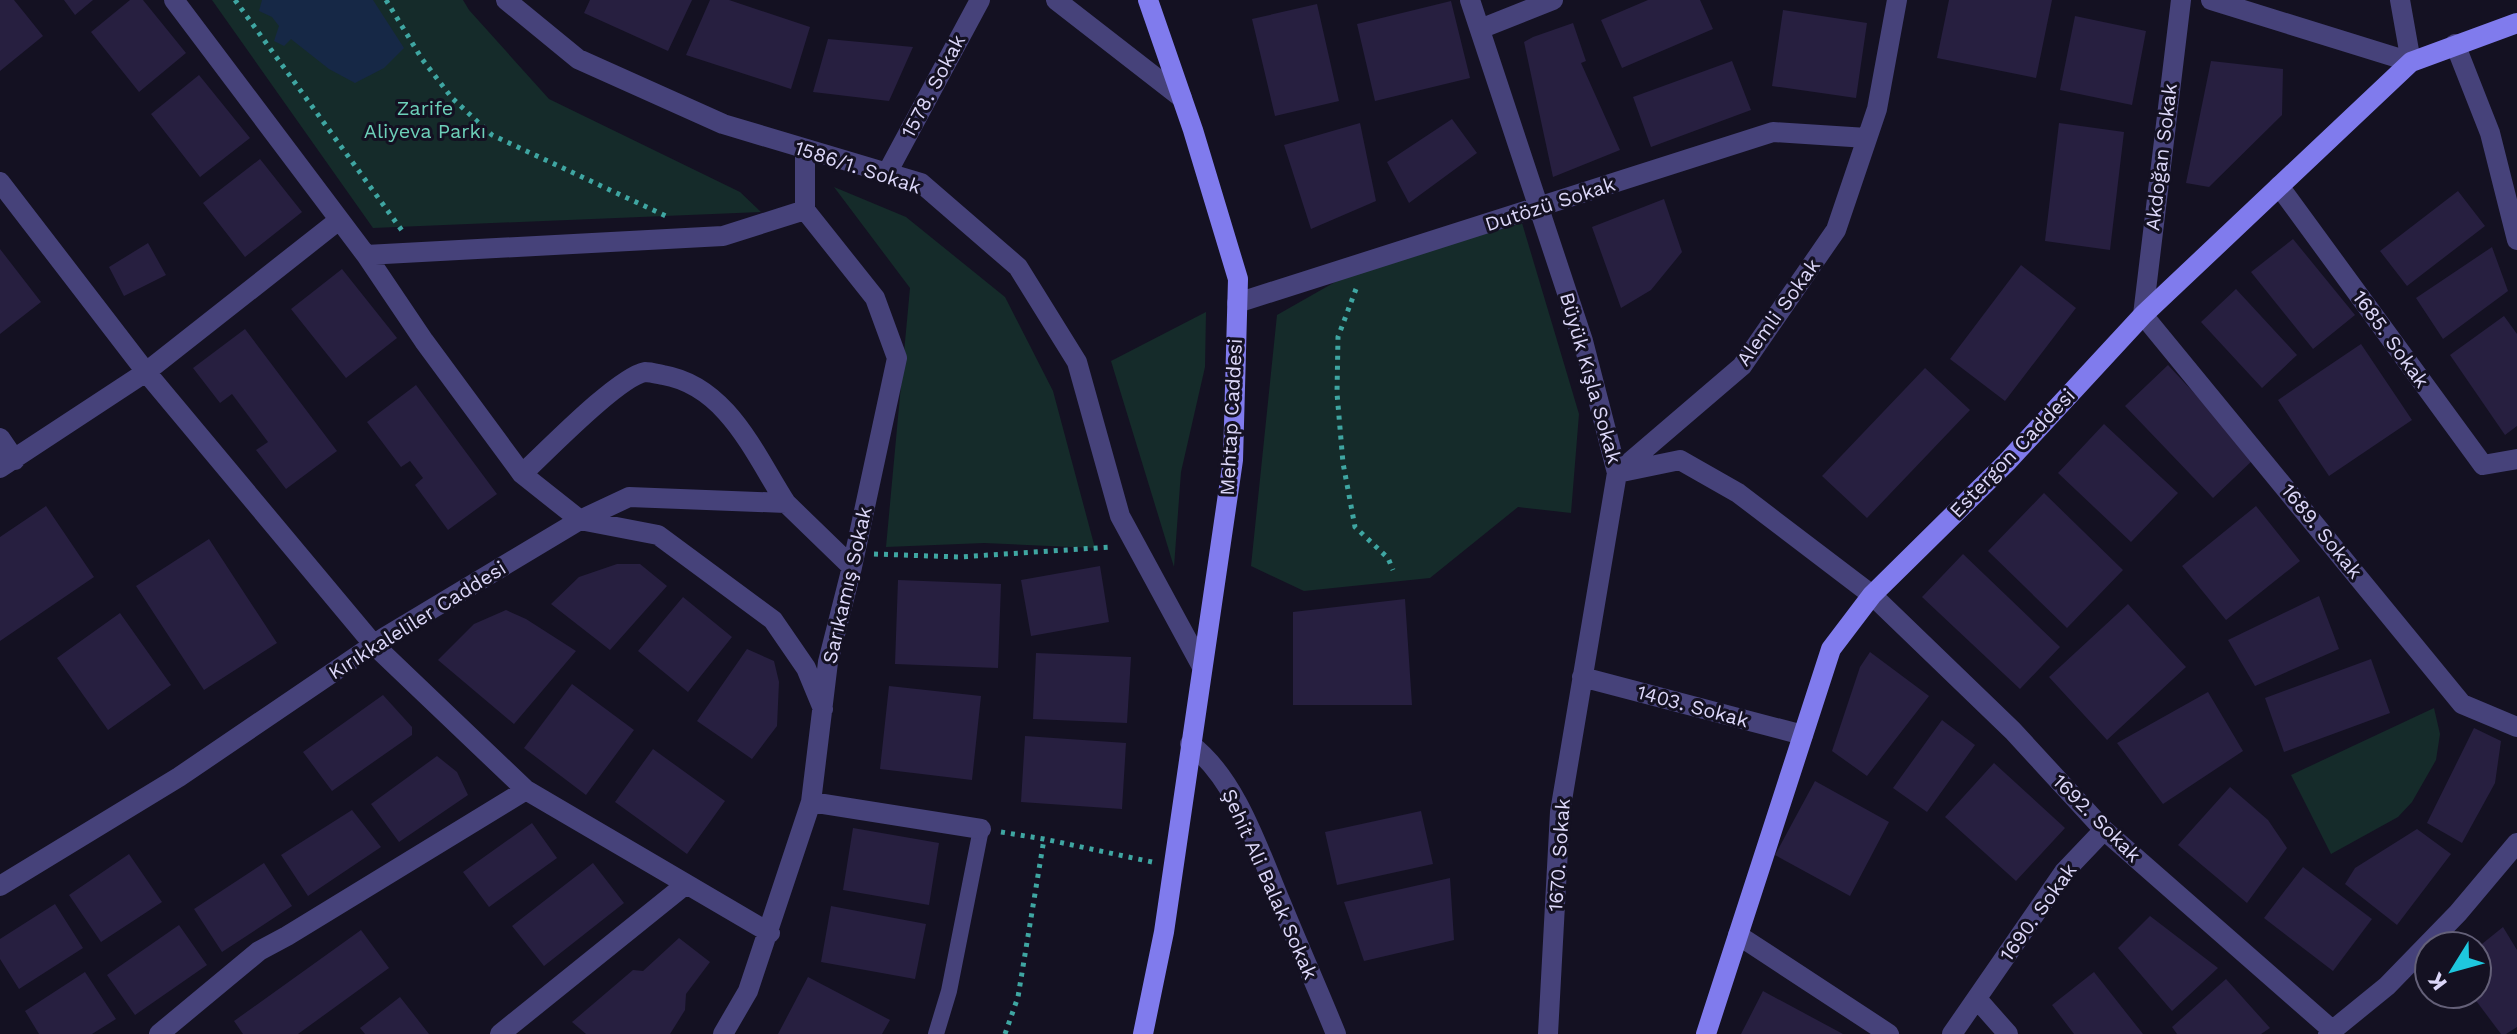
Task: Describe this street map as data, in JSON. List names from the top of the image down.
{
  "streets": {
    "street": [
      "1578. Sokak",
      "Akdoğan Sokak",
      "1586/1. Sokak",
      "Dutözü Sokak",
      "Alemli Sokak",
      "1685. Sokak",
      "Büyük Kışla Sokak",
      "Mehtap Caddesi",
      "Estergon Caddesi",
      "1689. Sokak",
      "Sarıkamış Sokak",
      "Kırıkkaleliler Caddesi",
      "1403. Sokak",
      "1692. Sokak",
      "1670. Sokak",
      "Şehit Ali Balak Sokak",
      "1690. Sokak"
    ]
  },
  "crossings": [
    ["1578. Sokak", "1586/1. Sokak"],
    ["Akdoğan Sokak", "Estergon Caddesi"],
    ["Akdoğan Sokak", "1689. Sokak"],
    ["1586/1. Sokak", "Mehtap Caddesi"],
    ["Dutözü Sokak", "Alemli Sokak"],
    ["Dutözü Sokak", "Büyük Kışla Sokak"],
    ["Dutözü Sokak", "Mehtap Caddesi"],
    ["Alemli Sokak", "Büyük Kışla Sokak"],
    ["1685. Sokak", "Estergon Caddesi"],
    ["Büyük Kışla Sokak", "Estergon Caddesi"],
    ["Büyük Kışla Sokak", "1692. Sokak"],
    ["Mehtap Caddesi", "Şehit Ali Balak Sokak"],
    ["Estergon Caddesi", "1689. Sokak"],
    ["Estergon Caddesi", "1403. Sokak"],
    ["Estergon Caddesi", "1692. Sokak"],
    ["1403. Sokak", "1670. Sokak"],
    ["1692. Sokak", "1690. Sokak"]
  ],
  "parks": ["Zarife Aliyeva Parkı"],
  "north": "bottom left"
}
